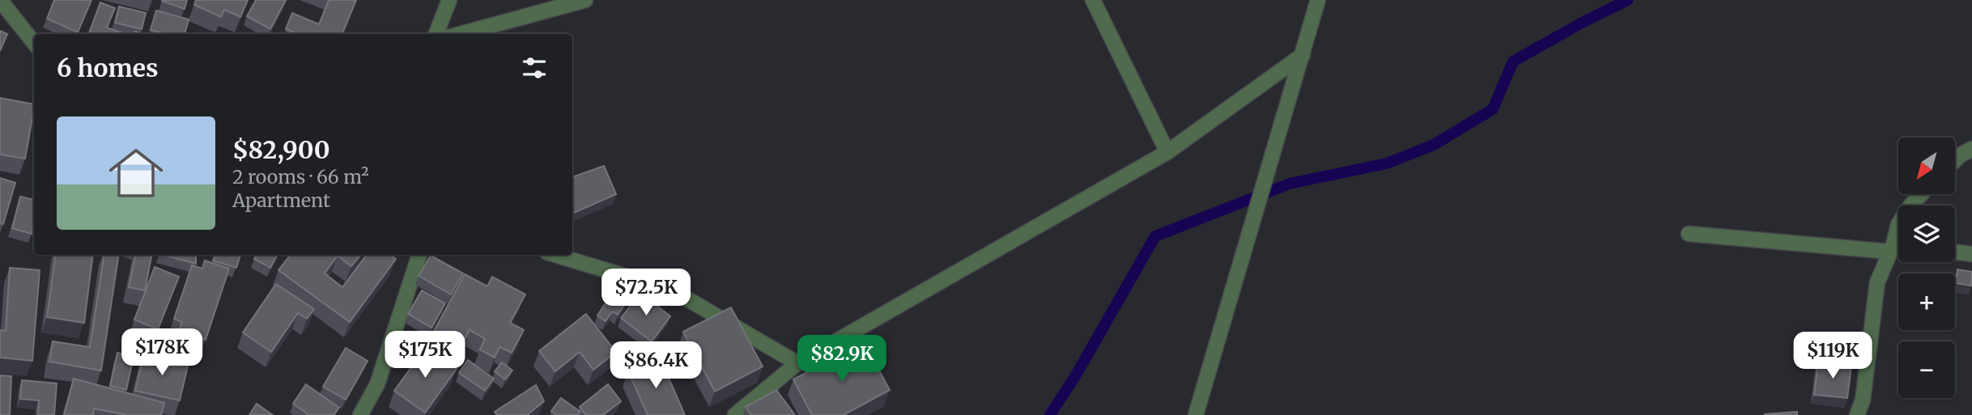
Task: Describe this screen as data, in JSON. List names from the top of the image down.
{
  "north": "bottom left",
  "page": {
    "heading": "6 homes",
    "list": [
      {
        "name": "$82,900",
        "note": "2 rooms · 66 m² · Apartment"
      }
    ],
    "map_buttons": ["+", "−"],
    "price": [
      "$72.5K",
      "$178K",
      "$175K",
      "$119K",
      "$82.9K",
      "$86.4K"
    ]
  }
}
